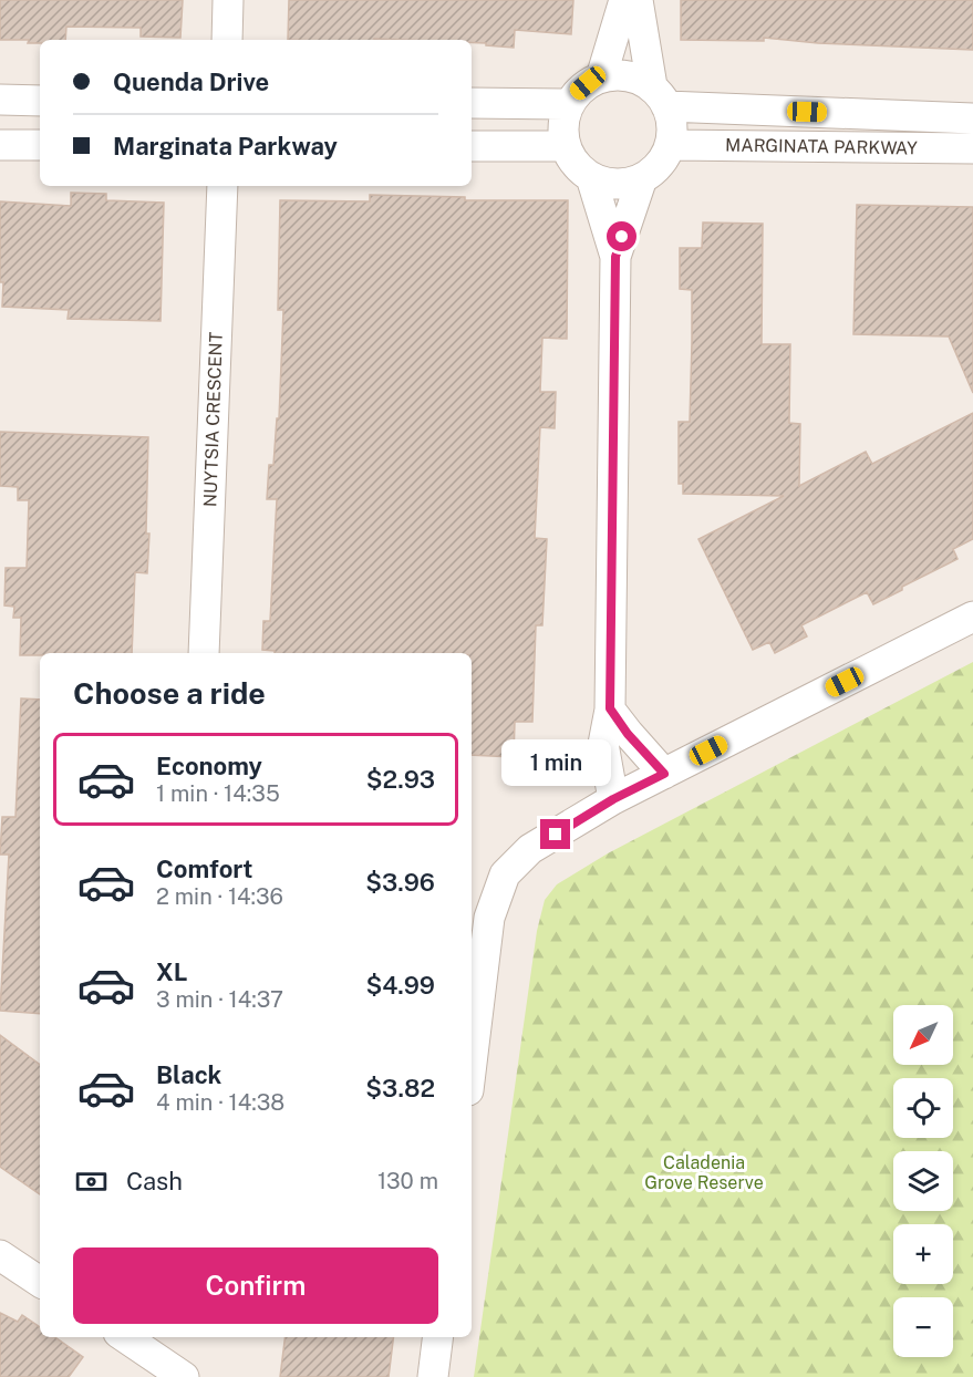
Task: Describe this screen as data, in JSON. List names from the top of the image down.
{
  "streets": {
    "street": ["MARGINATA PARKWAY", "NUYTSIA CRESCENT"]
  },
  "parks": ["Caladenia Grove Reserve"],
  "north": "bottom left",
  "page": {
    "banner": ["Quenda Drive", "Marginata Parkway"],
    "heading": "Choose a ride",
    "list": [
      {
        "name": "Economy",
        "note": "1 min · 14:35",
        "value": "$2.93"
      },
      {
        "name": "Comfort",
        "note": "2 min · 14:36",
        "value": "$3.96"
      },
      {
        "name": "XL",
        "note": "3 min · 14:37",
        "value": "$4.99"
      },
      {
        "name": "Black",
        "note": "4 min · 14:38",
        "value": "$3.82"
      }
    ],
    "bubble": "1 min",
    "map_buttons": ["+", "−"],
    "pay": ["Cash", "130 m"],
    "buttons": "Confirm"
  }
}
